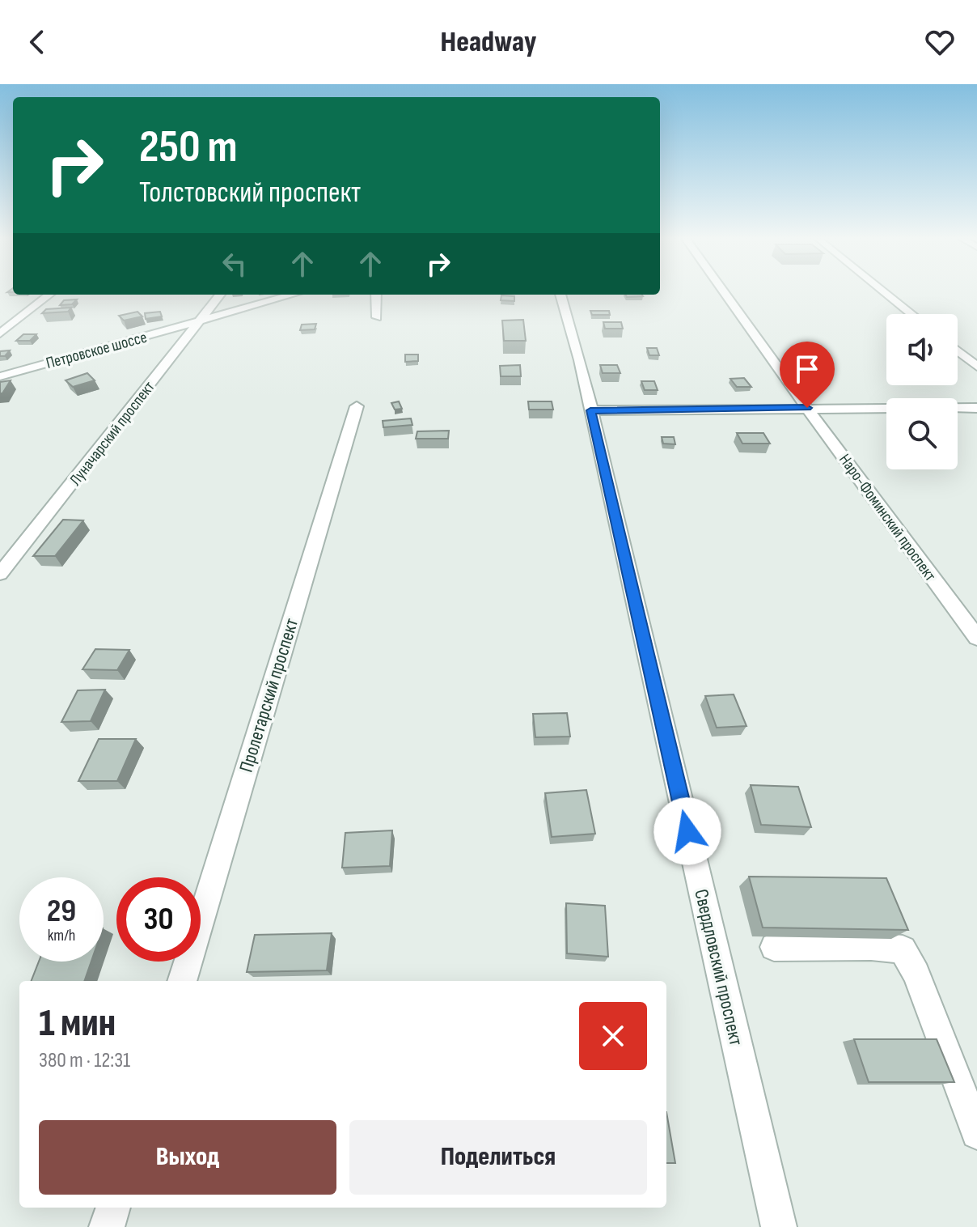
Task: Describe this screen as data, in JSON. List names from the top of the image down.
{
  "streets": {
    "street": [
      "Петровское шоссе",
      "Луначарский проспект",
      "Наро-Фоминский проспект",
      "Пролетарский проспект",
      "Свердловский проспект"
    ]
  },
  "crossings": [
    ["Петровское шоссе", "Луначарский проспект"]
  ],
  "page": {
    "header": "Headway",
    "turn": ["250 m", "Толстовский проспект"],
    "speed": "29 km/h",
    "limit": "30",
    "heading": ["1 мин", "380 m · 12:31"],
    "buttons": ["Выход", "Поделиться"]
  }
}
